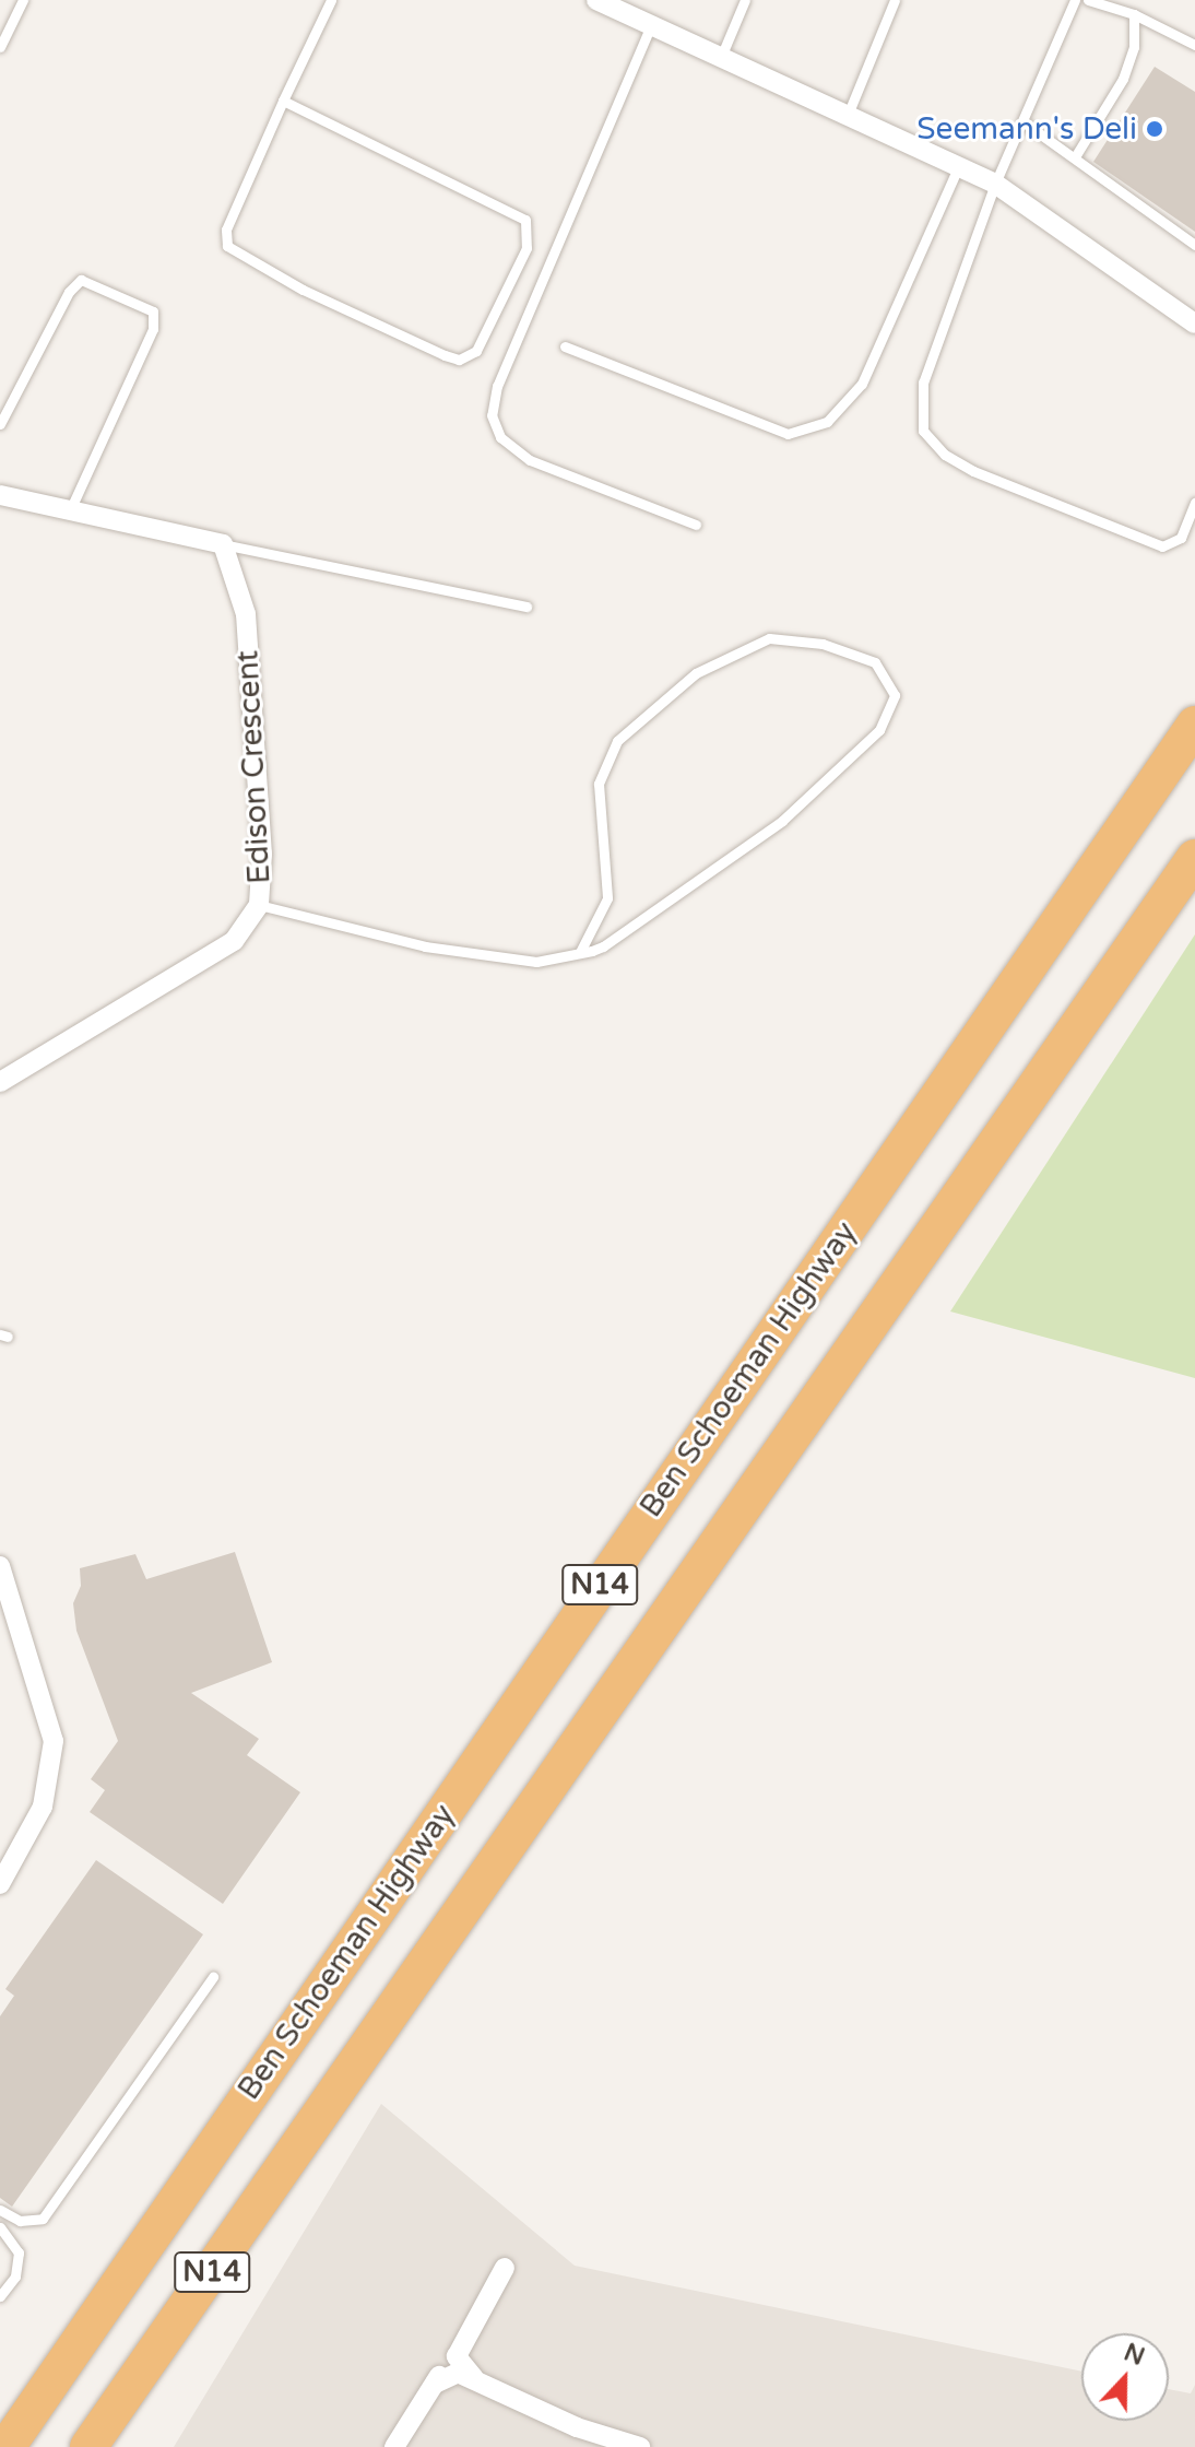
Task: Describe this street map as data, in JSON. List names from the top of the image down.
{
  "streets": {
    "highway": ["Ben Schoeman Highway", "N14"],
    "street": ["Edison Crescent"]
  },
  "places": ["Seemann's Deli"],
  "north": "top"
}
